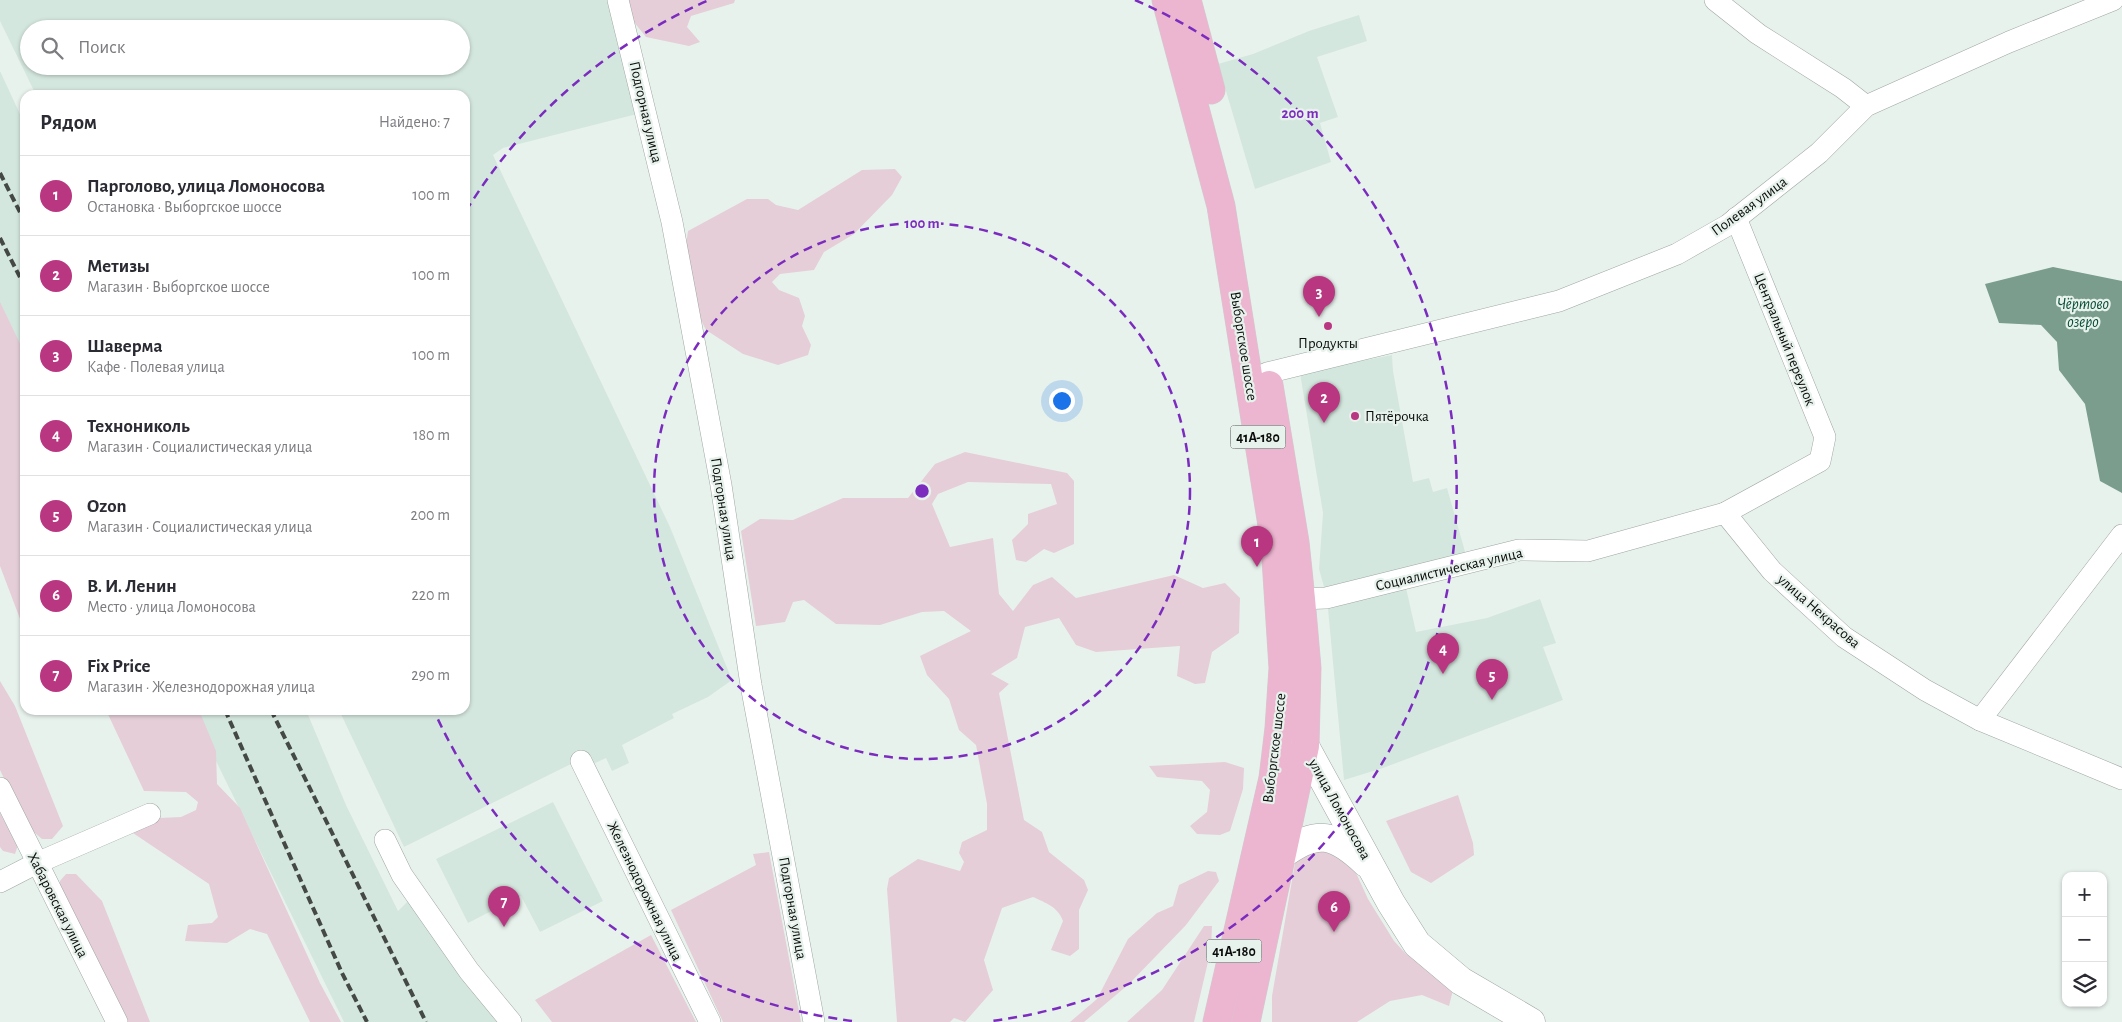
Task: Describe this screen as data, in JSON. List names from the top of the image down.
{
  "streets": {
    "main road": ["Выборгское шоссе", "41А-180"],
    "street": [
      "Подгорная улица",
      "Полевая улица",
      "Центральный переулок",
      "Социалистическая улица",
      "улица Некрасова",
      "улица Ломоносова",
      "Железнодорожная улица",
      "Хабаровская улица"
    ]
  },
  "crossings": [
    ["Полевая улица", "Центральный переулок"],
    ["Полевая улица", "Выборгское шоссе"],
    ["Центральный переулок", "Социалистическая улица"],
    ["Выборгское шоссе", "Социалистическая улица"],
    ["Выборгское шоссе", "улица Ломоносова"],
    ["Социалистическая улица", "улица Некрасова"]
  ],
  "water": ["Чёртово озеро"],
  "places": ["Продукты", "Пятёрочка"],
  "page": {
    "search": "Поиск",
    "heading": ["Рядом", "Найдено: 7"],
    "list": [
      {
        "mark": "1",
        "name": "Парголово, улица Ломоносова",
        "note": "Остановка · Выборгское шоссе",
        "value": "100 m"
      },
      {
        "mark": "2",
        "name": "Метизы",
        "note": "Магазин · Выборгское шоссе",
        "value": "100 m"
      },
      {
        "mark": "3",
        "name": "Шаверма",
        "note": "Кафе · Полевая улица",
        "value": "100 m"
      },
      {
        "mark": "4",
        "name": "Технониколь",
        "note": "Магазин · Социалистическая улица",
        "value": "180 m"
      },
      {
        "mark": "5",
        "name": "Ozon",
        "note": "Магазин · Социалистическая улица",
        "value": "200 m"
      },
      {
        "mark": "6",
        "name": "В. И. Ленин",
        "note": "Место · улица Ломоносова",
        "value": "220 m"
      },
      {
        "mark": "7",
        "name": "Fix Price",
        "note": "Магазин · Железнодорожная улица",
        "value": "290 m"
      }
    ],
    "pins": [
      "3",
      "2",
      "1",
      "4",
      "5",
      "7",
      "6"
    ],
    "map_buttons": ["+", "−"]
  },
  "rings": ["200 m", "100 m"]
}
